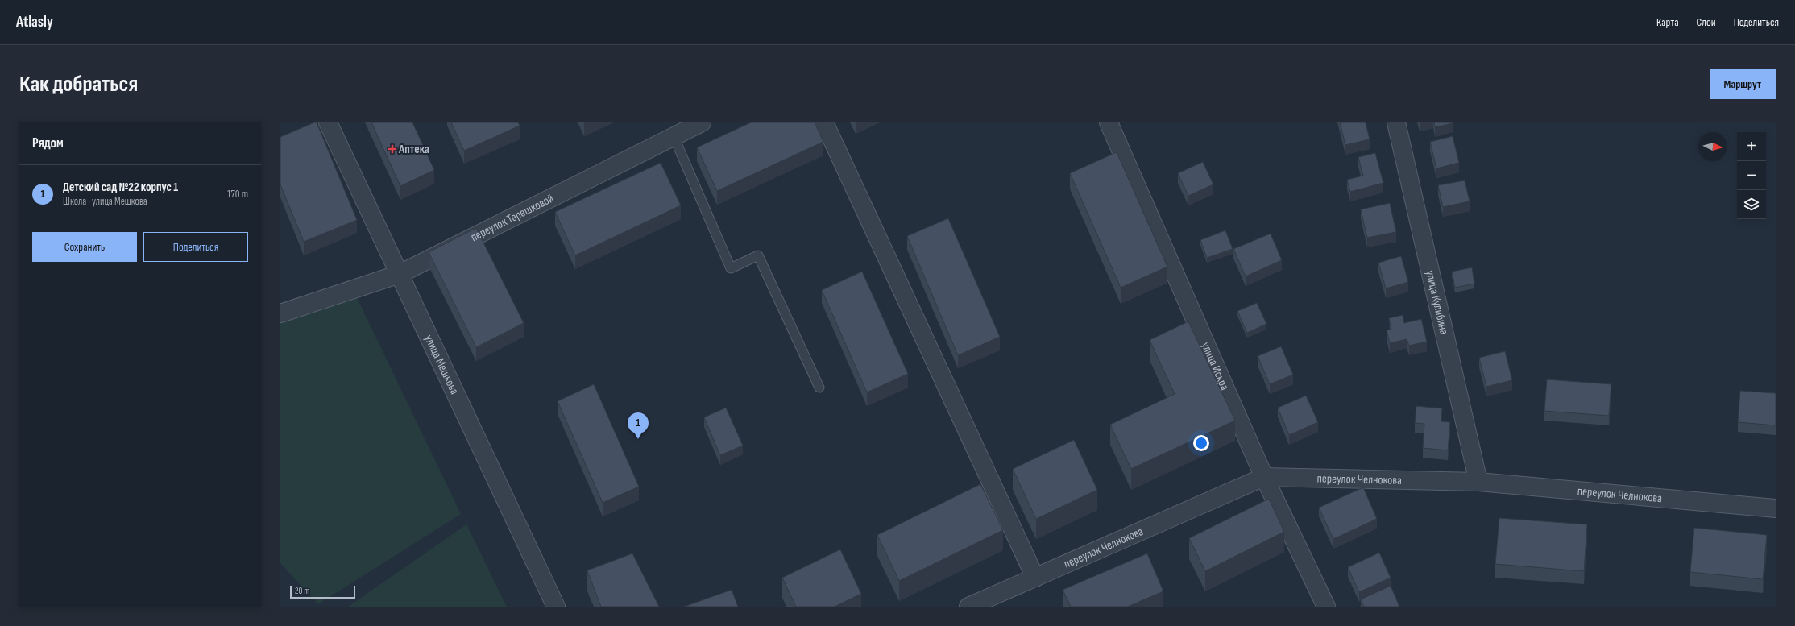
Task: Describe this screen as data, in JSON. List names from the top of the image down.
{
  "streets": {
    "street": [
      "переулок Терешковой",
      "улица Кулибина",
      "улица Мешкова",
      "улица Искра",
      "переулок Челнокова"
    ]
  },
  "crossings": [
    ["переулок Терешковой", "улица Мешкова"],
    ["улица Кулибина", "переулок Челнокова"],
    ["улица Искра", "переулок Челнокова"]
  ],
  "places": {
    "health": ["Аптека"]
  },
  "scale_bar": "20 m",
  "north": "right",
  "page": {
    "header": "Atlasly",
    "nav": ["Карта", "Слои", "Поделиться"],
    "buttons": [
      "Маршрут",
      ["Сохранить", "Поделиться"]
    ],
    "title": "Как добраться",
    "heading": "Рядом",
    "map_buttons": ["+", "−"],
    "list": [
      {
        "mark": "1",
        "name": "Детский сад №22 корпус 1",
        "note": "Школа · улица Мешкова",
        "value": "170 m"
      }
    ],
    "pins": "1",
    "scale": "20 m"
  }
}
